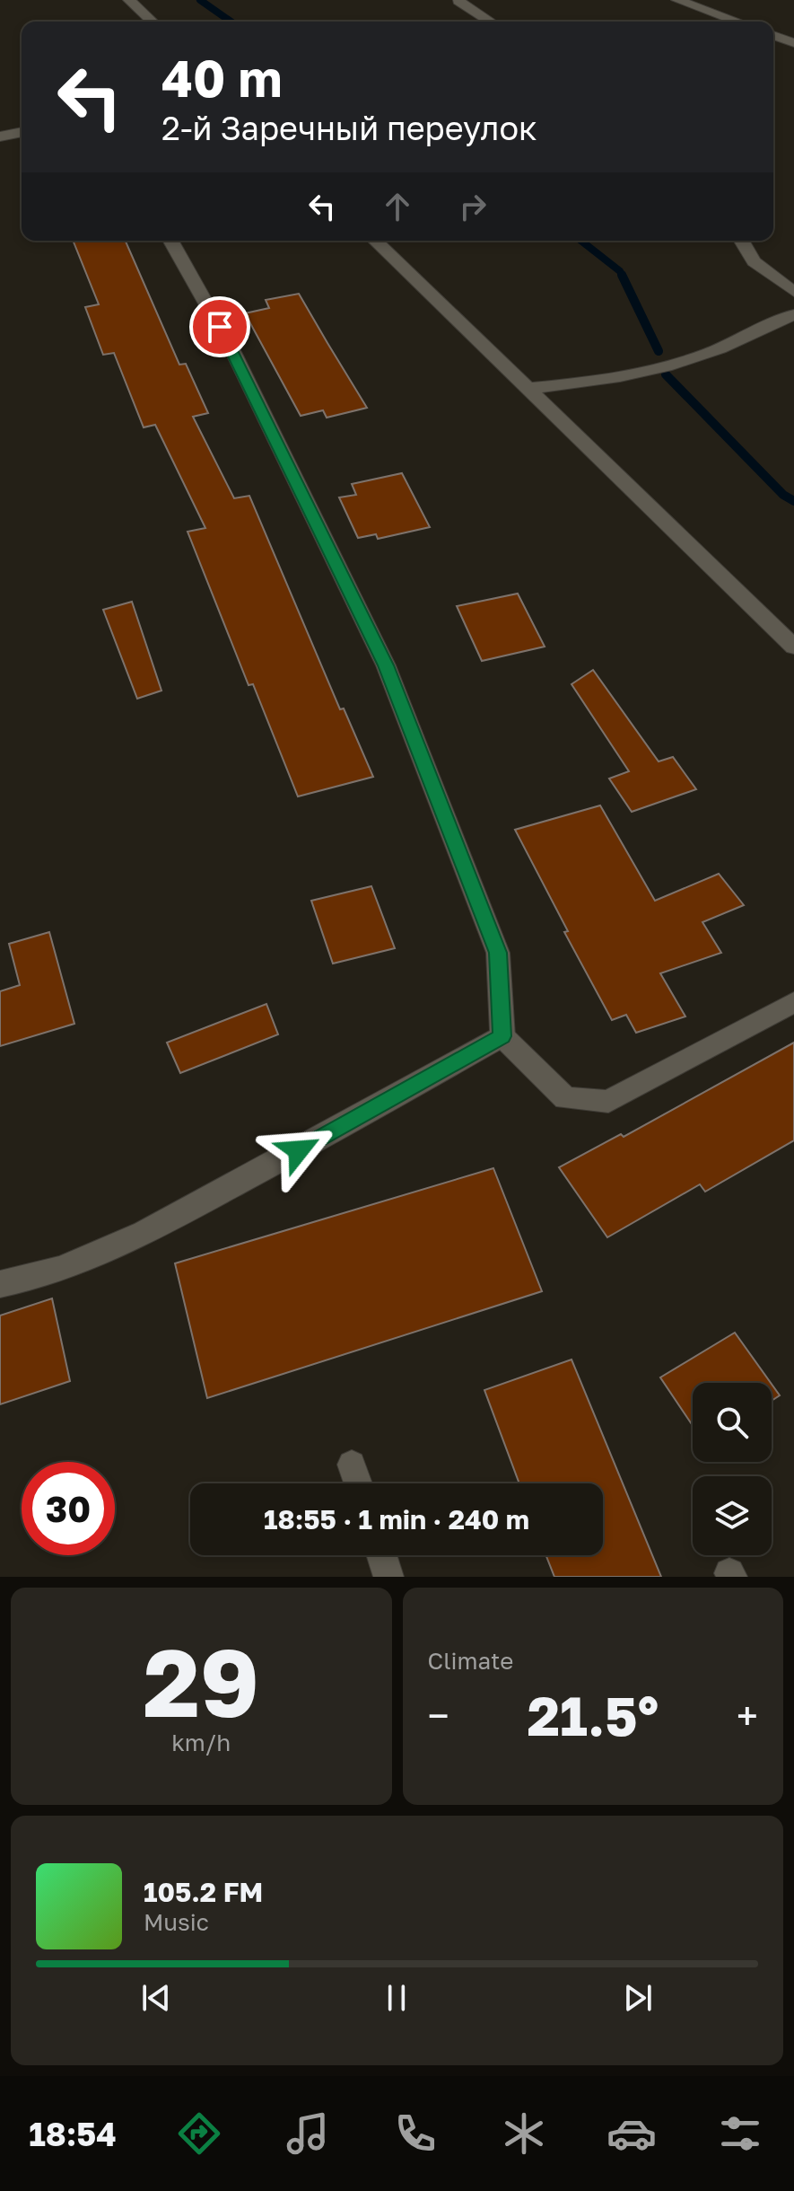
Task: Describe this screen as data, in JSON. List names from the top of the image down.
{
  "page": {
    "turn": ["40 m", "2-й Заречный переулок"],
    "limit": "30",
    "trip": "18:55 · 1 min · 240 m",
    "tile": [
      ["29", "km/h"],
      "Climate"
    ],
    "heat": ["−", "21.5°", "+"],
    "song": ["105.2 FM", "Music"],
    "tabs": "18:54"
  }
}
